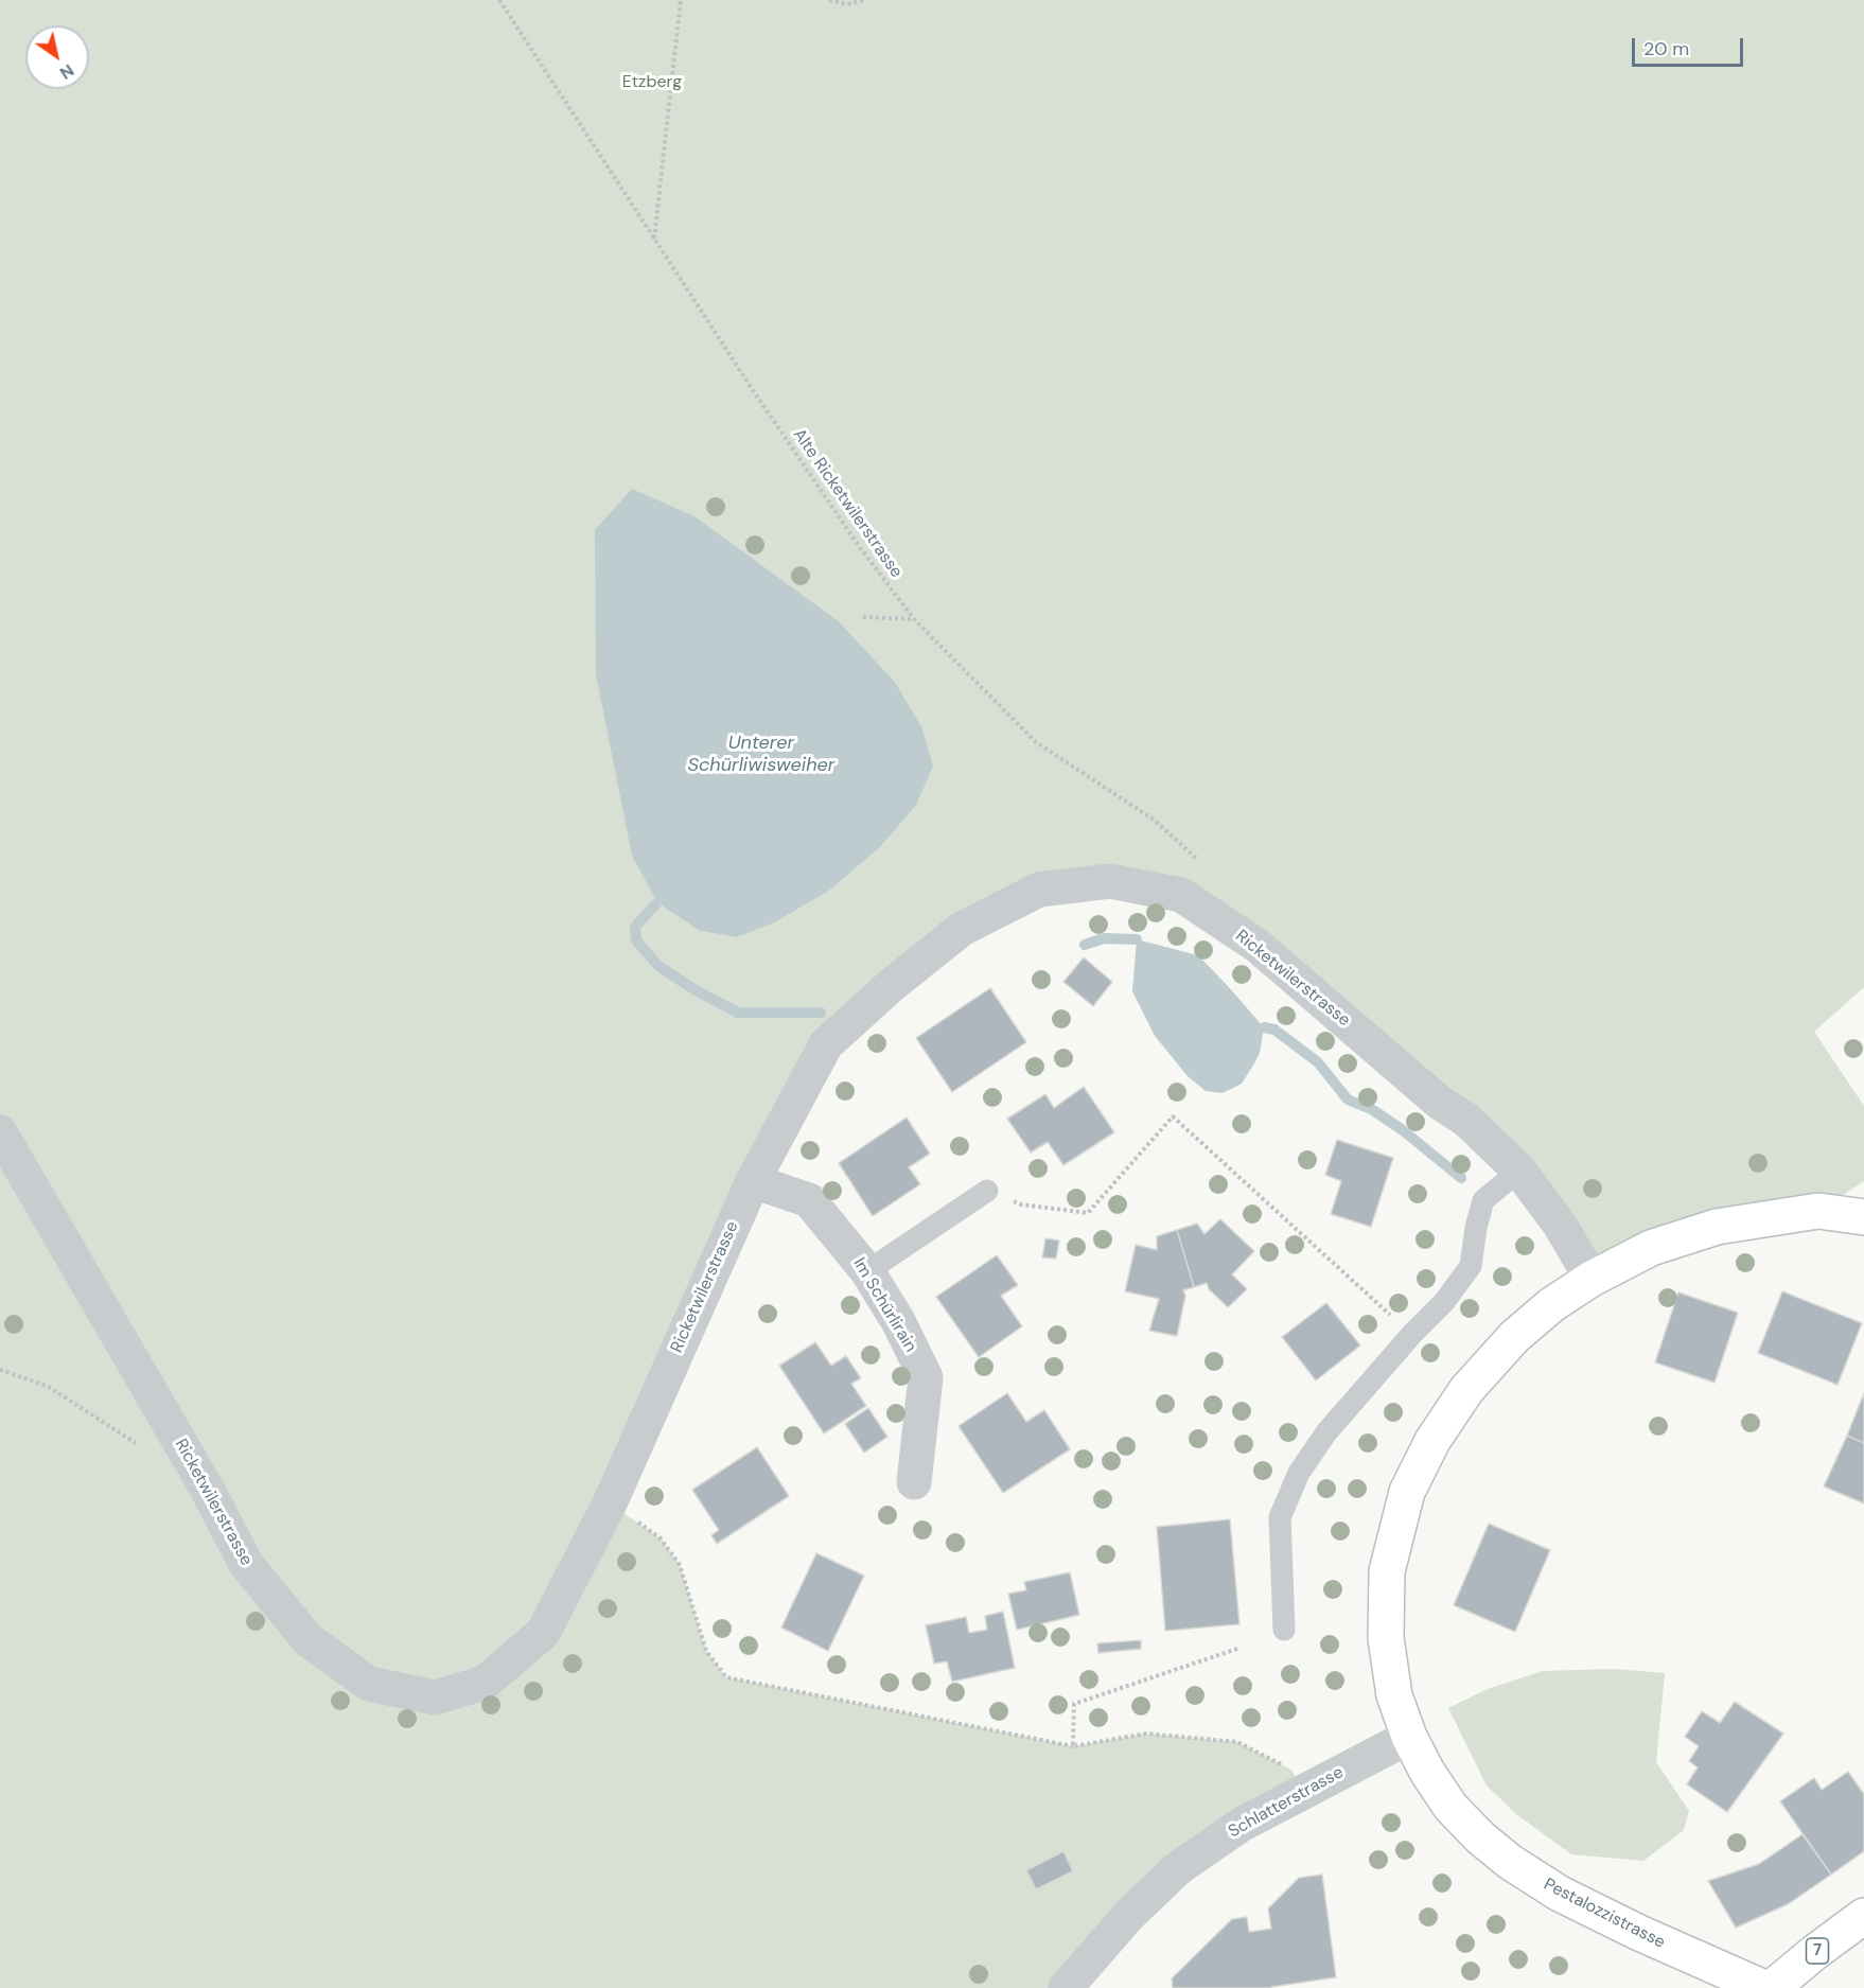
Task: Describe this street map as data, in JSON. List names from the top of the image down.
{
  "streets": {
    "main road": ["Pestalozzistrasse", "7"],
    "street": ["Ricketwilerstrasse", "Im Schürlirain", "Schlatterstrasse"],
    "path": ["Alte Ricketwilerstrasse"]
  },
  "crossings": [
    ["Ricketwilerstrasse", "Im Schürlirain"],
    ["Ricketwilerstrasse", "Pestalozzistrasse"],
    ["Schlatterstrasse", "Pestalozzistrasse"]
  ],
  "water": ["Unterer Schürliwisweiher"],
  "parks": ["Etzberg"],
  "scale_bar": "20 m",
  "north": "bottom right"
}
